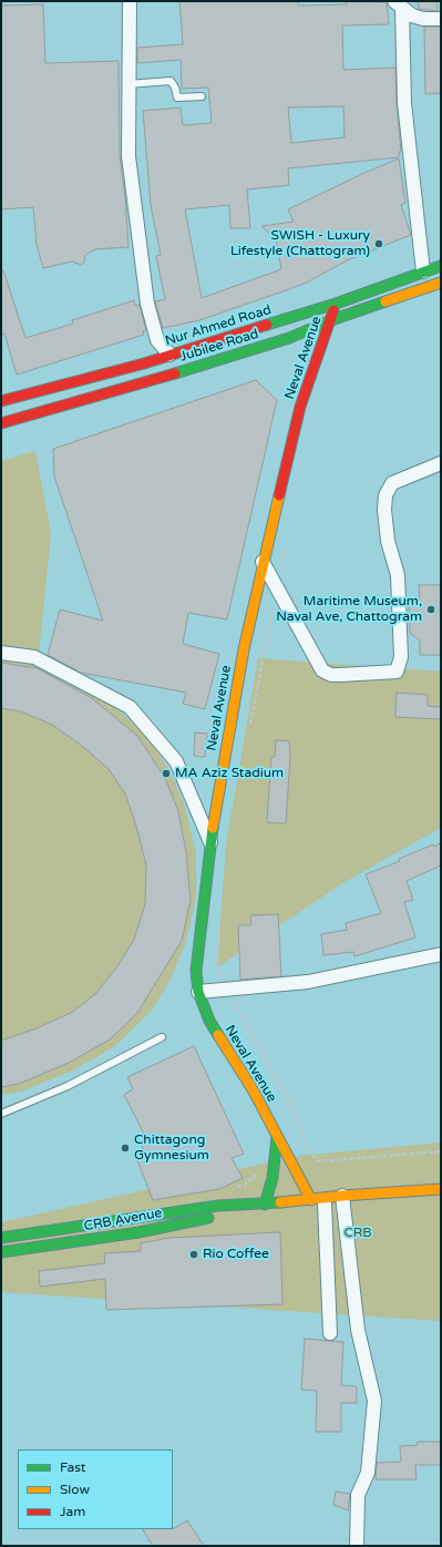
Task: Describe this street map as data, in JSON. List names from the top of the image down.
{
  "streets": {
    "main road": [
      "Nur Ahmed Road",
      "Jubilee Road",
      "Neval Avenue",
      "CRB Avenue"
    ]
  },
  "crossings": [
    ["Nur Ahmed Road", "Neval Avenue"],
    ["Jubilee Road", "Neval Avenue"],
    ["Neval Avenue", "CRB Avenue"]
  ],
  "parks": ["CRB"],
  "places": [
    "SWISH - Luxury Lifestyle (Chattogram)",
    "Maritime Museum, Naval Ave, Chattogram",
    "MA Aziz Stadium",
    "Chittagong Gymnesium",
    "Rio Coffee"
  ],
  "legend": ["Fast", "Slow", "Jam"]
}
